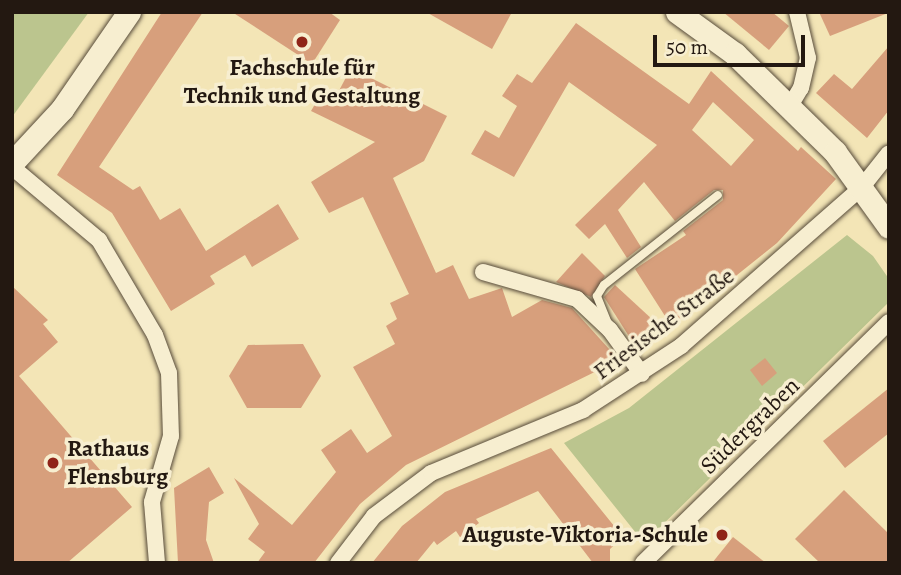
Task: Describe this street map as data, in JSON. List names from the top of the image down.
{
  "streets": {
    "street": ["Friesische Straße", "Südergraben"]
  },
  "places": ["Fachschule für Technik und Gestaltung", "Rathaus Flensburg", "Auguste-Viktoria-Schule"],
  "scale_bar": "50 m"
}
